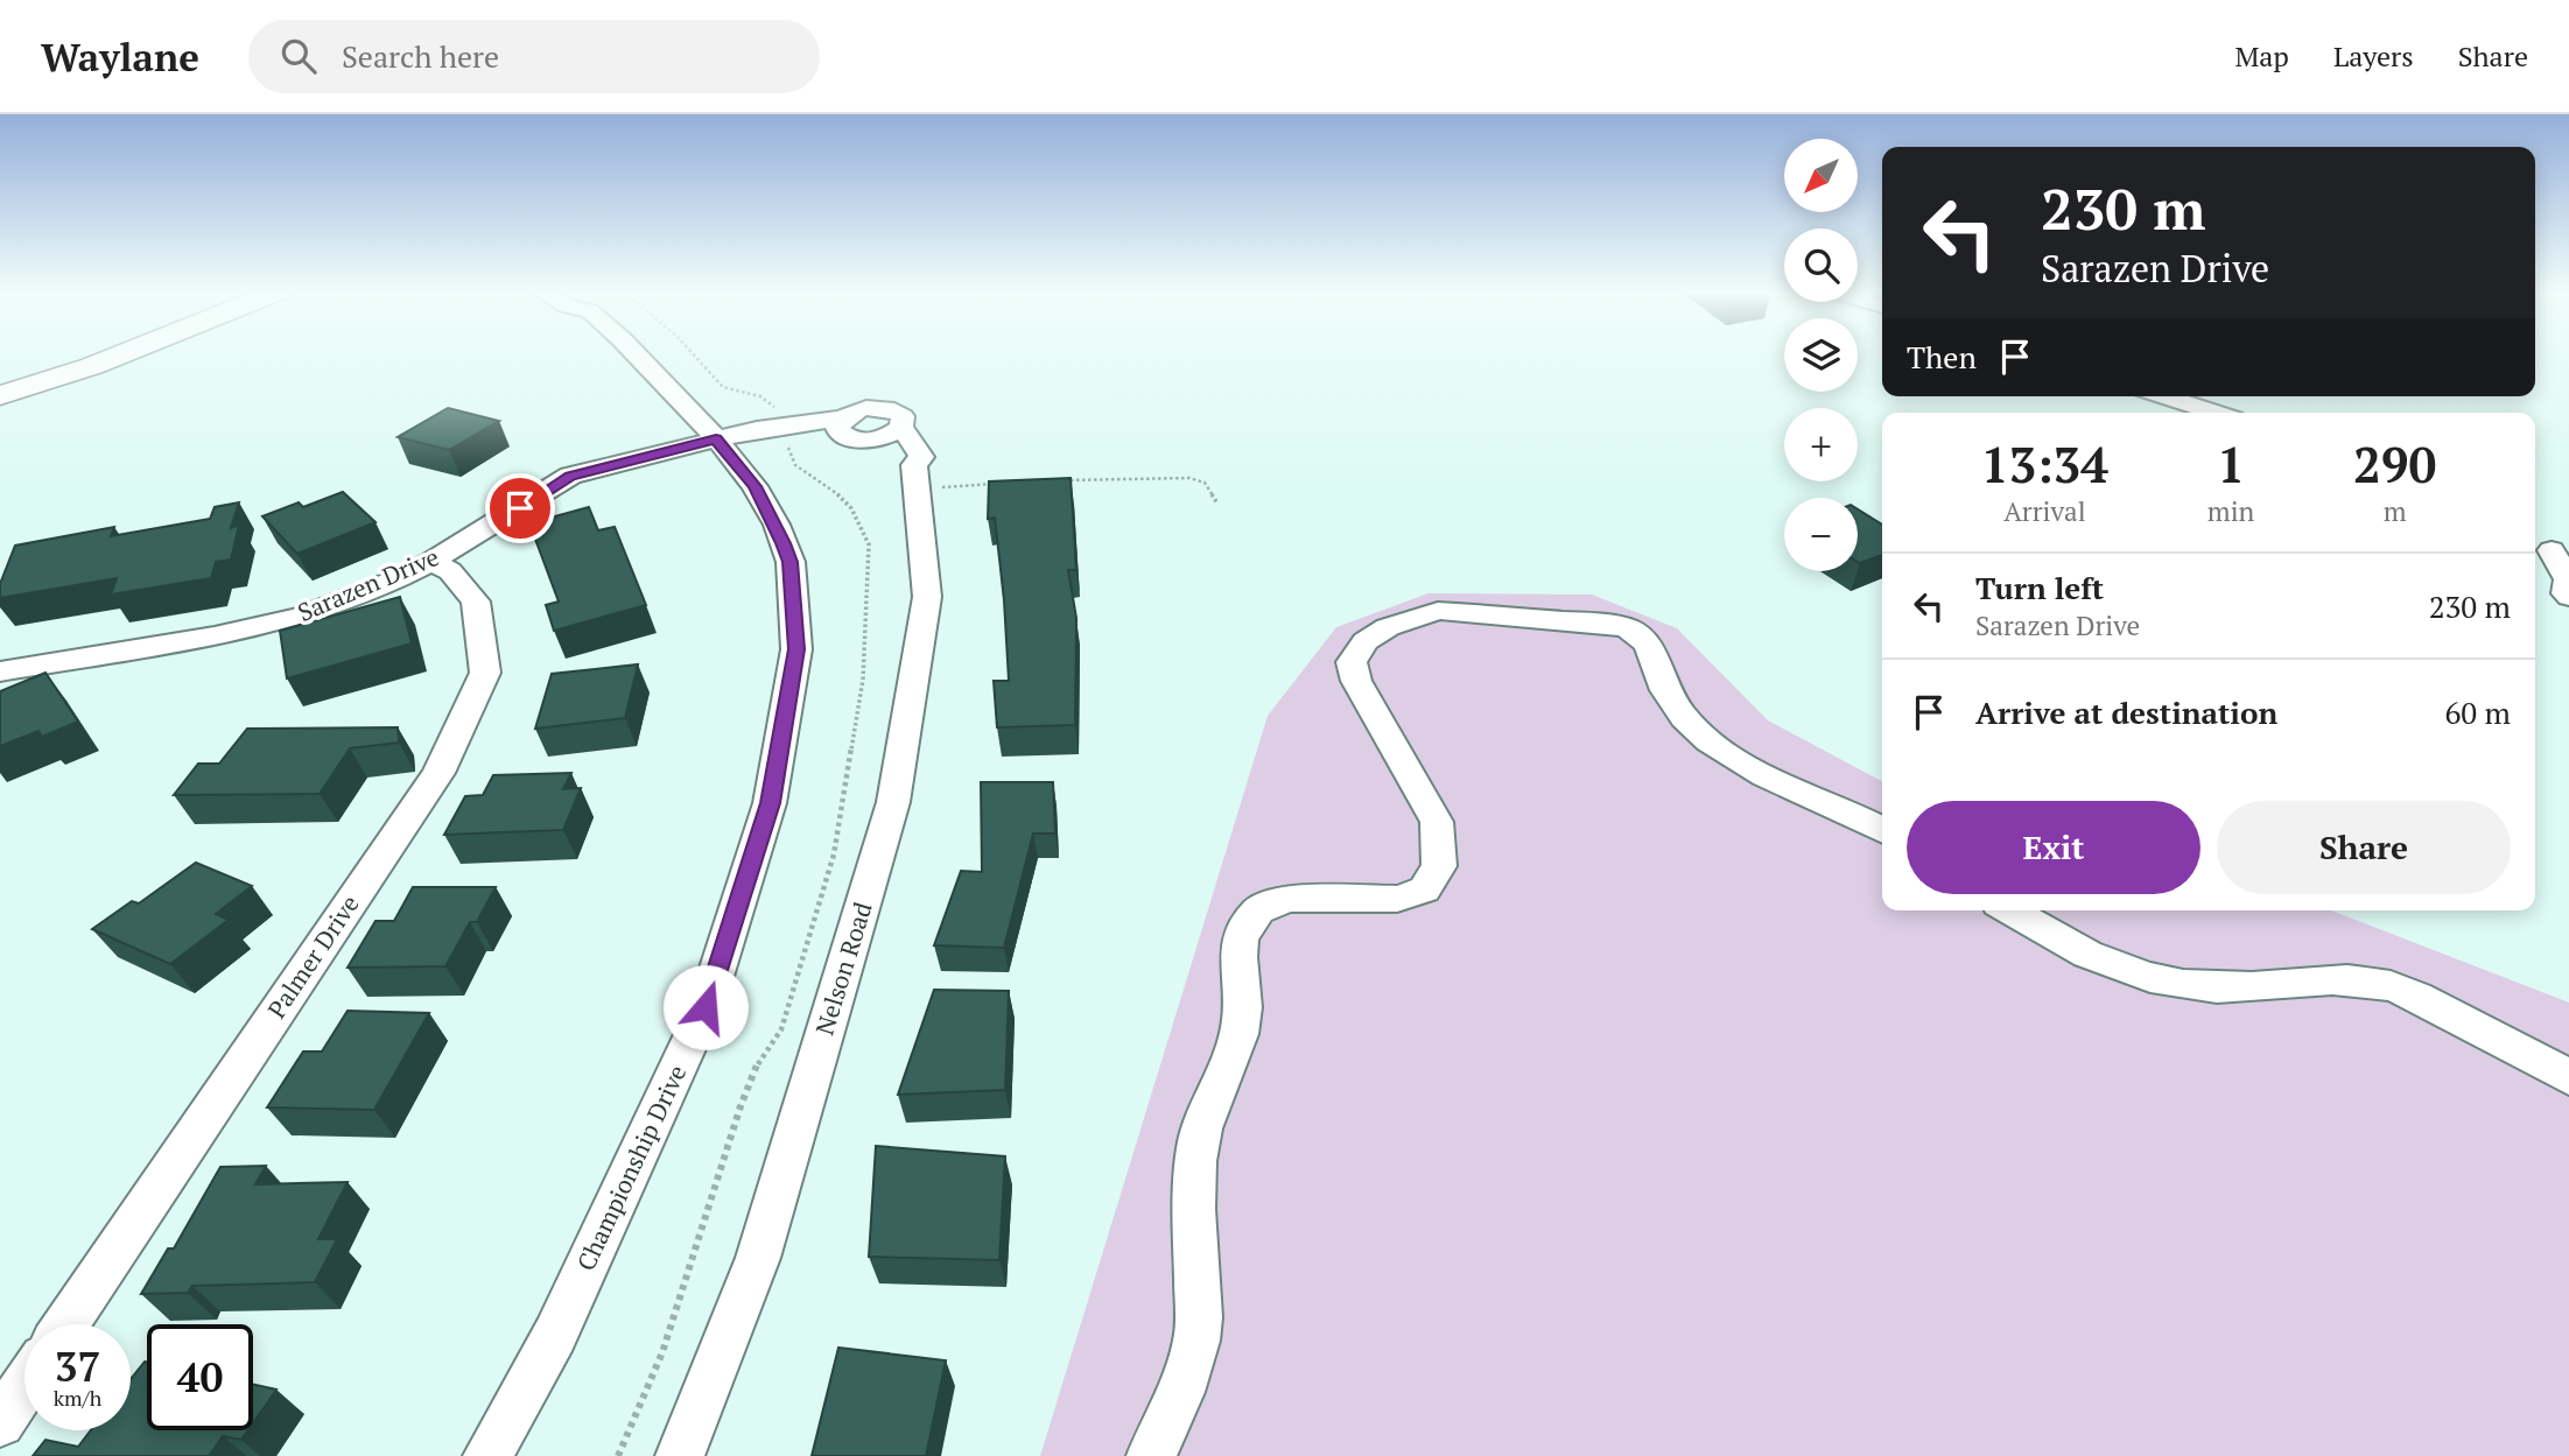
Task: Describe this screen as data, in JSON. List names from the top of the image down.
{
  "streets": {
    "street": [
      "Sarazen Drive",
      "Palmer Drive",
      "Nelson Road",
      "Championship Drive"
    ]
  },
  "crossings": [
    ["Sarazen Drive", "Palmer Drive"],
    ["Sarazen Drive", "Championship Drive"]
  ],
  "north": "bottom left",
  "page": {
    "header": "Waylane",
    "search": "Search here",
    "nav": ["Map", "Layers", "Share"],
    "map_buttons": ["+", "−"],
    "turn": ["230 m", "Sarazen Drive"],
    "then": "Then",
    "eta": [
      "13:34",
      "Arrival",
      "1",
      "min",
      "290",
      "m"
    ],
    "list": [
      {
        "name": "Turn left",
        "note": "Sarazen Drive",
        "value": "230 m"
      },
      {
        "name": "Arrive at destination",
        "value": "60 m"
      }
    ],
    "buttons": ["Exit", "Share"],
    "speed": "37 km/h",
    "limit": "40"
  }
}
